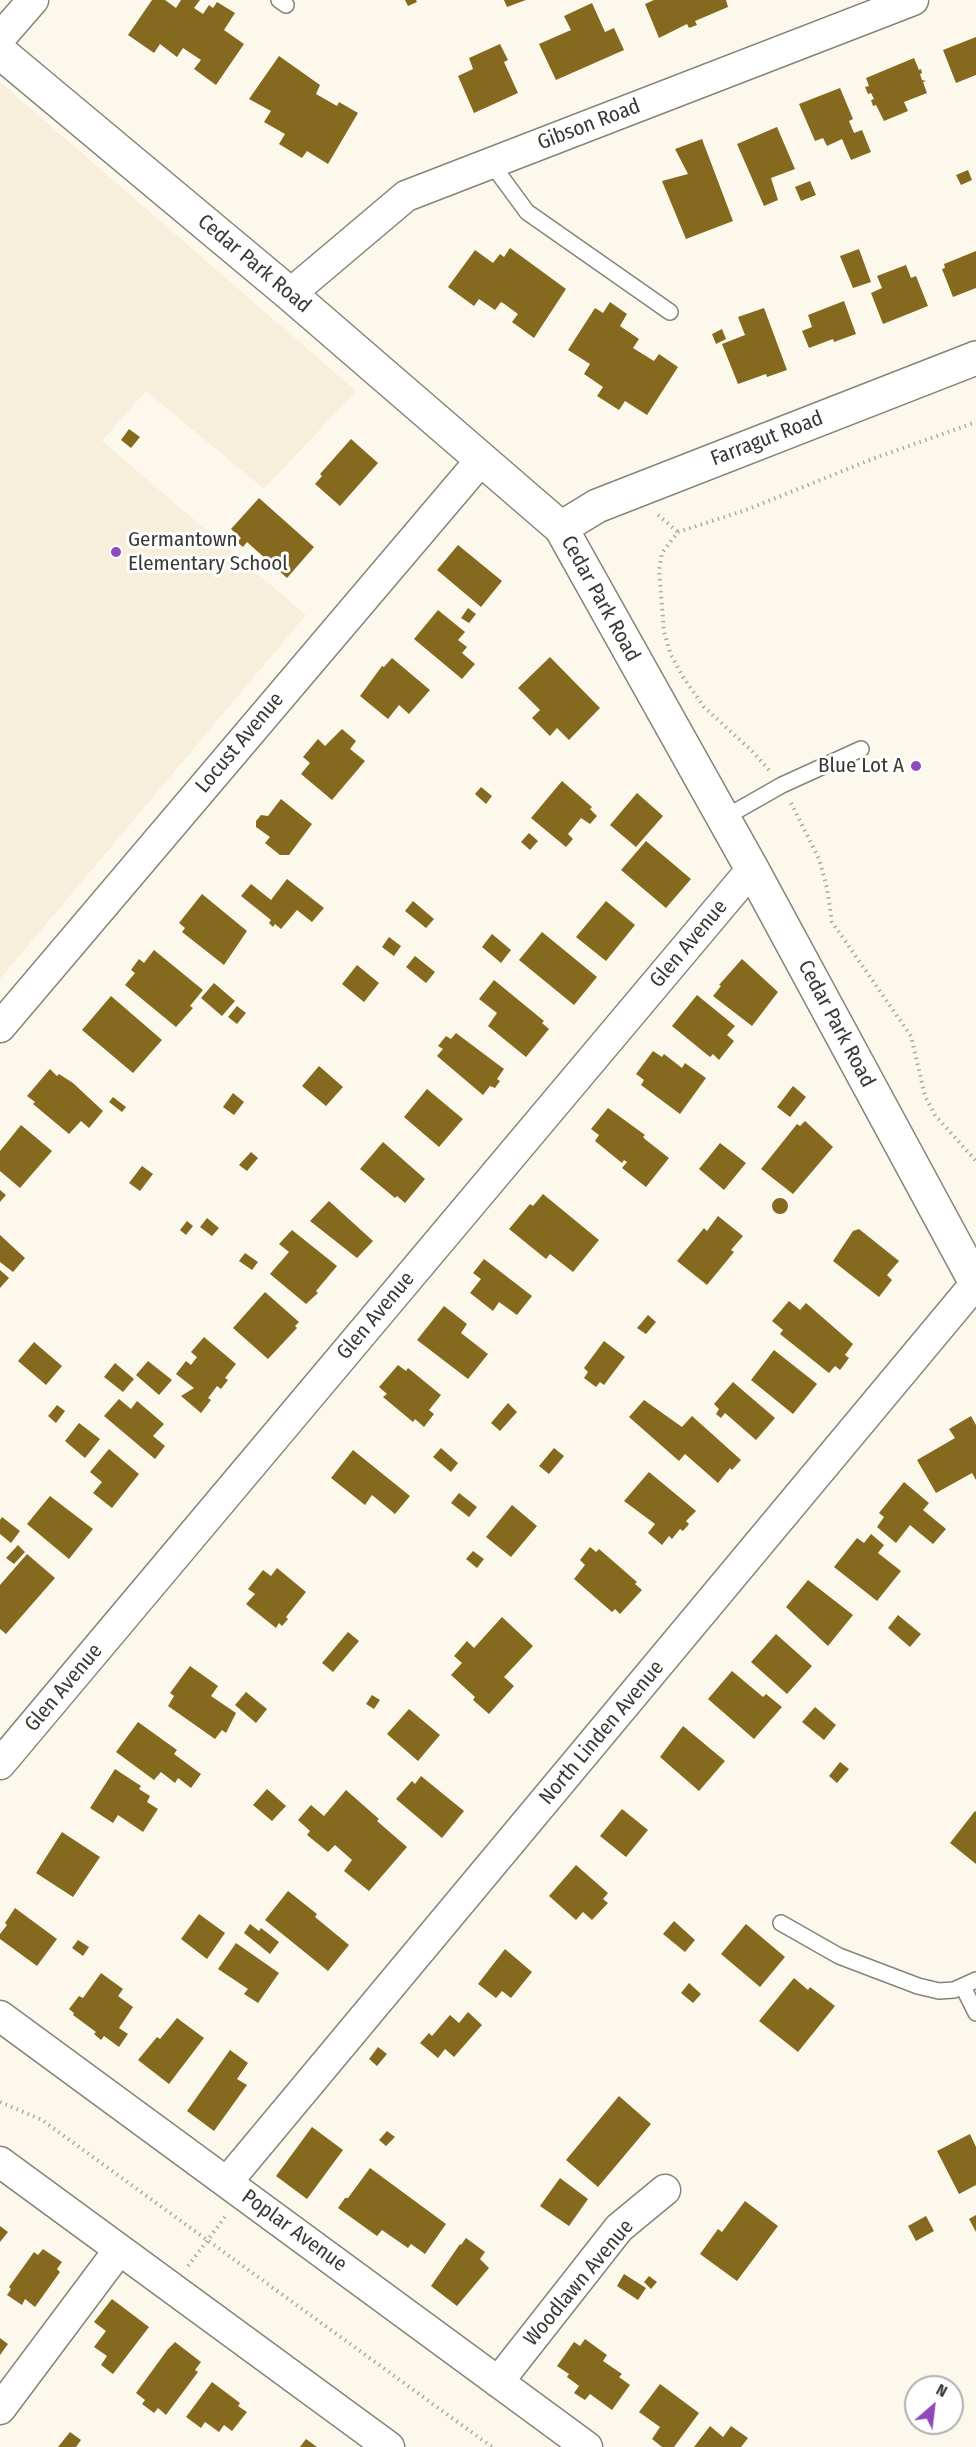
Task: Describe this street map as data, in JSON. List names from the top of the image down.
{
  "streets": {
    "street": [
      "Gibson Road",
      "Cedar Park Road",
      "Farragut Road",
      "Locust Avenue",
      "Glen Avenue",
      "North Linden Avenue",
      "Poplar Avenue",
      "Woodlawn Avenue"
    ]
  },
  "crossings": [
    ["Gibson Road", "Cedar Park Road"],
    ["Cedar Park Road", "Farragut Road"],
    ["Cedar Park Road", "Locust Avenue"],
    ["Cedar Park Road", "Glen Avenue"],
    ["Cedar Park Road", "North Linden Avenue"],
    ["North Linden Avenue", "Poplar Avenue"],
    ["Poplar Avenue", "Woodlawn Avenue"]
  ],
  "places": ["Germantown Elementary School", "Blue Lot A"],
  "north": "top right"
}
